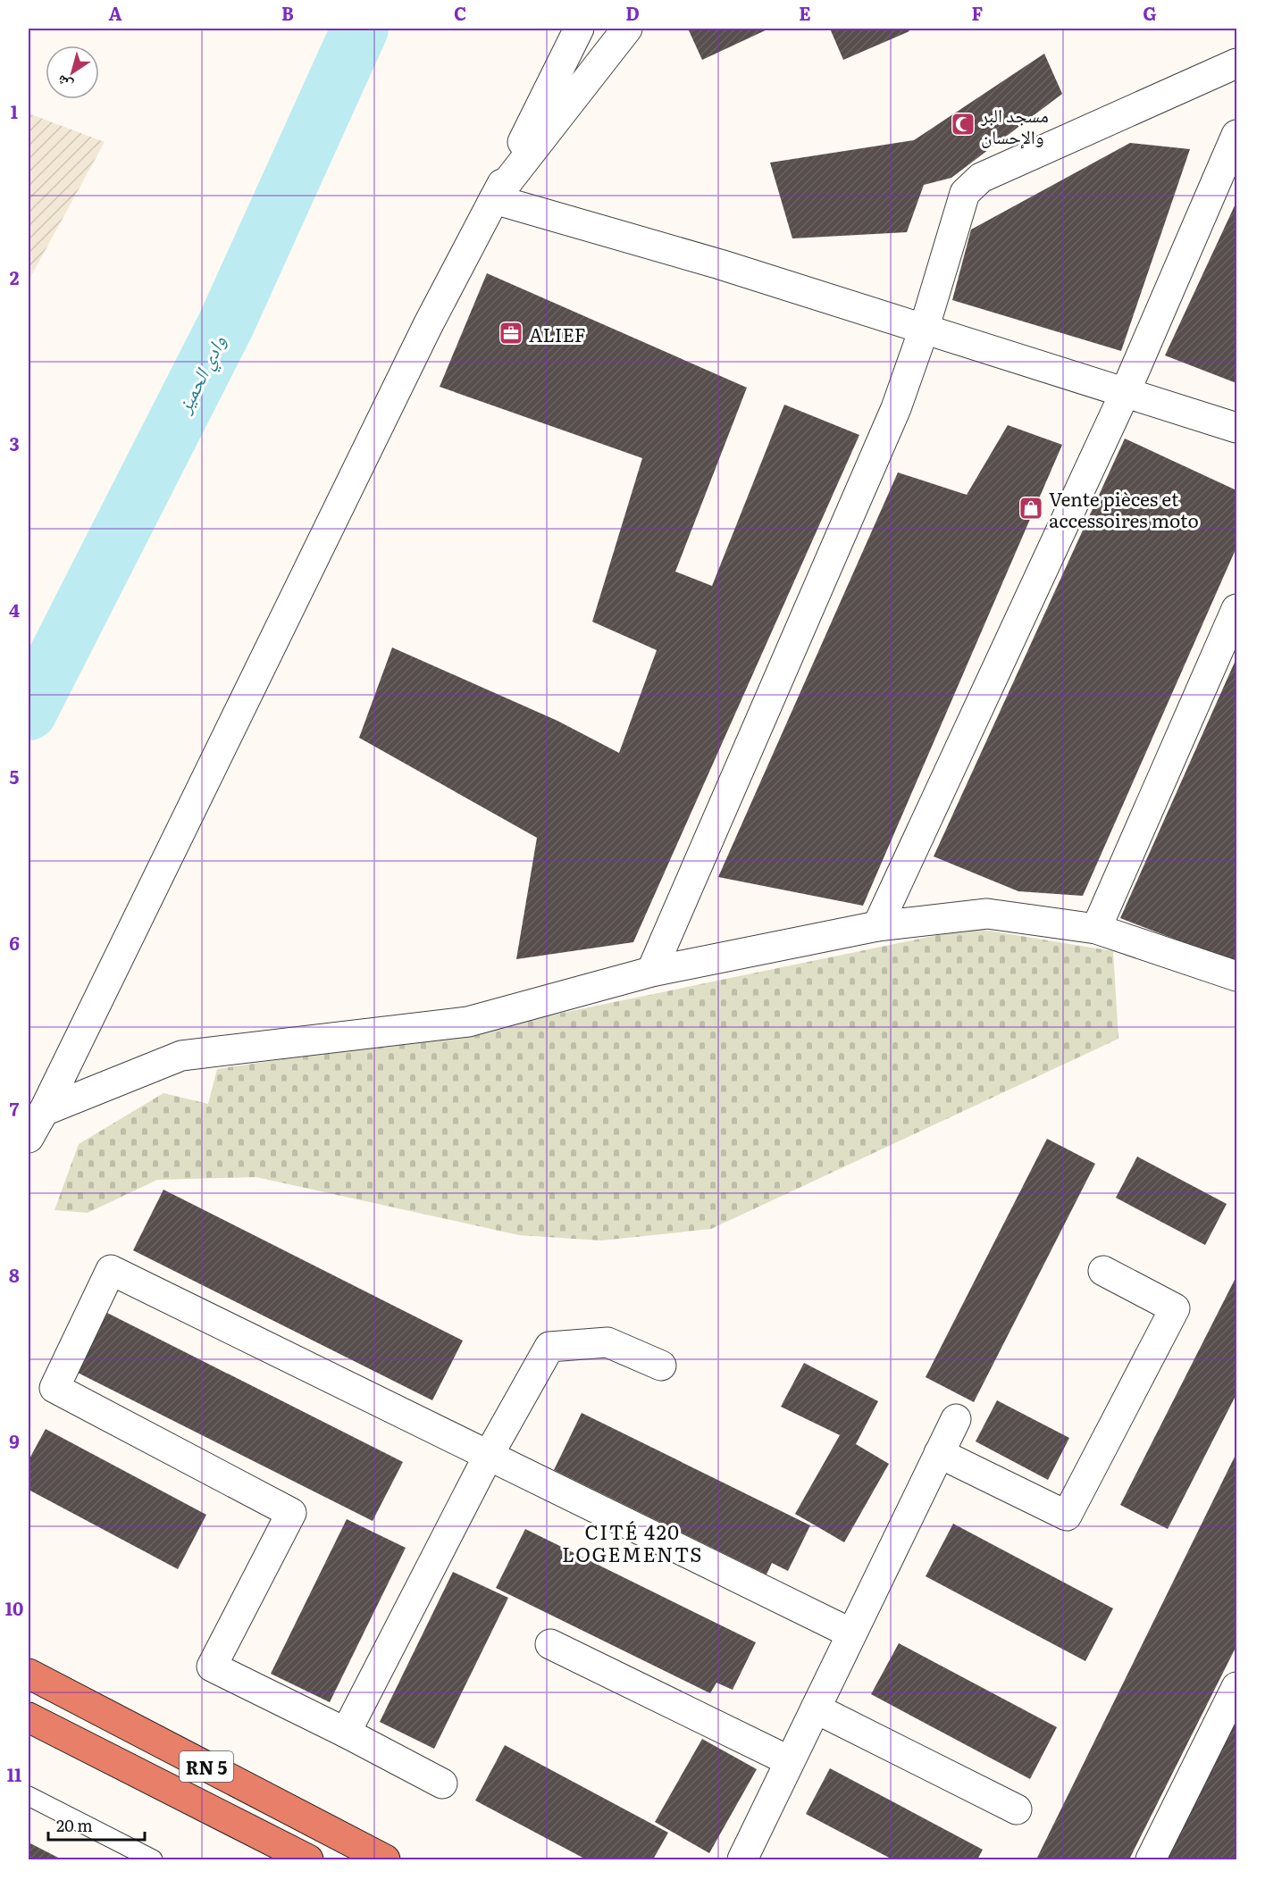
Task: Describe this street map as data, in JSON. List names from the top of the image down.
{
  "streets": {
    "highway": ["RN 5"]
  },
  "districts": ["CITÉ 420 LOGEMENTS"],
  "water": ["وادي الحميز"],
  "places": {
    "mosque": ["مسجد البر والإحسان"],
    "office": ["ALIEF"],
    "shop": ["Vente pièces et accessoires moto"]
  },
  "scale_bar": "20 m",
  "north": "bottom left",
  "grid": {
    "columns": [
      "A",
      "B",
      "C",
      "D",
      "E",
      "F",
      "G"
    ],
    "rows": [
      "1",
      "2",
      "3",
      "4",
      "5",
      "6",
      "7",
      "8",
      "9",
      "10",
      "11"
    ]
  }
}
